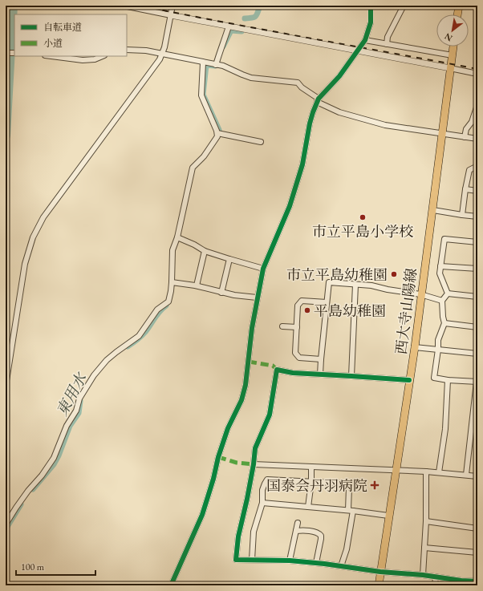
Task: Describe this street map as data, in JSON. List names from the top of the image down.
{
  "streets": {
    "main road": ["西大寺山陽線"]
  },
  "water": ["東用水"],
  "places": {
    "other": ["市立平島小学校", "市立平島幼稚園", "平島幼稚園"],
    "health": ["国泰会丹羽病院"]
  },
  "legend": ["自転車道", "小道"],
  "scale_bar": "100 m",
  "north": "bottom left"
}
